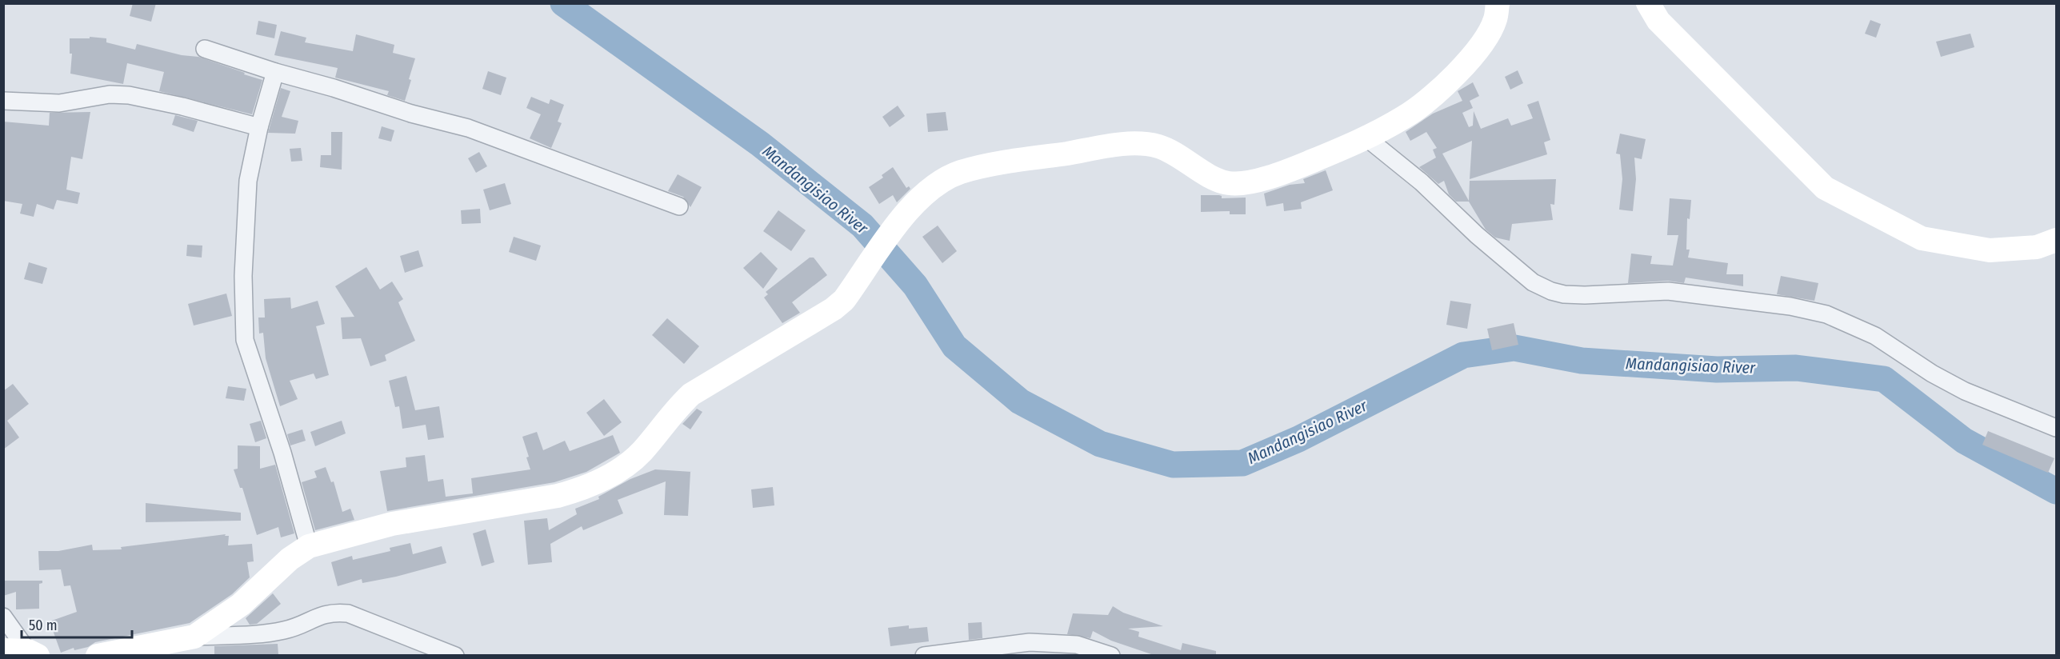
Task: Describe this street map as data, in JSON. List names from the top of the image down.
{
  "water": ["Mandangisiao River"],
  "scale_bar": "50 m"
}
